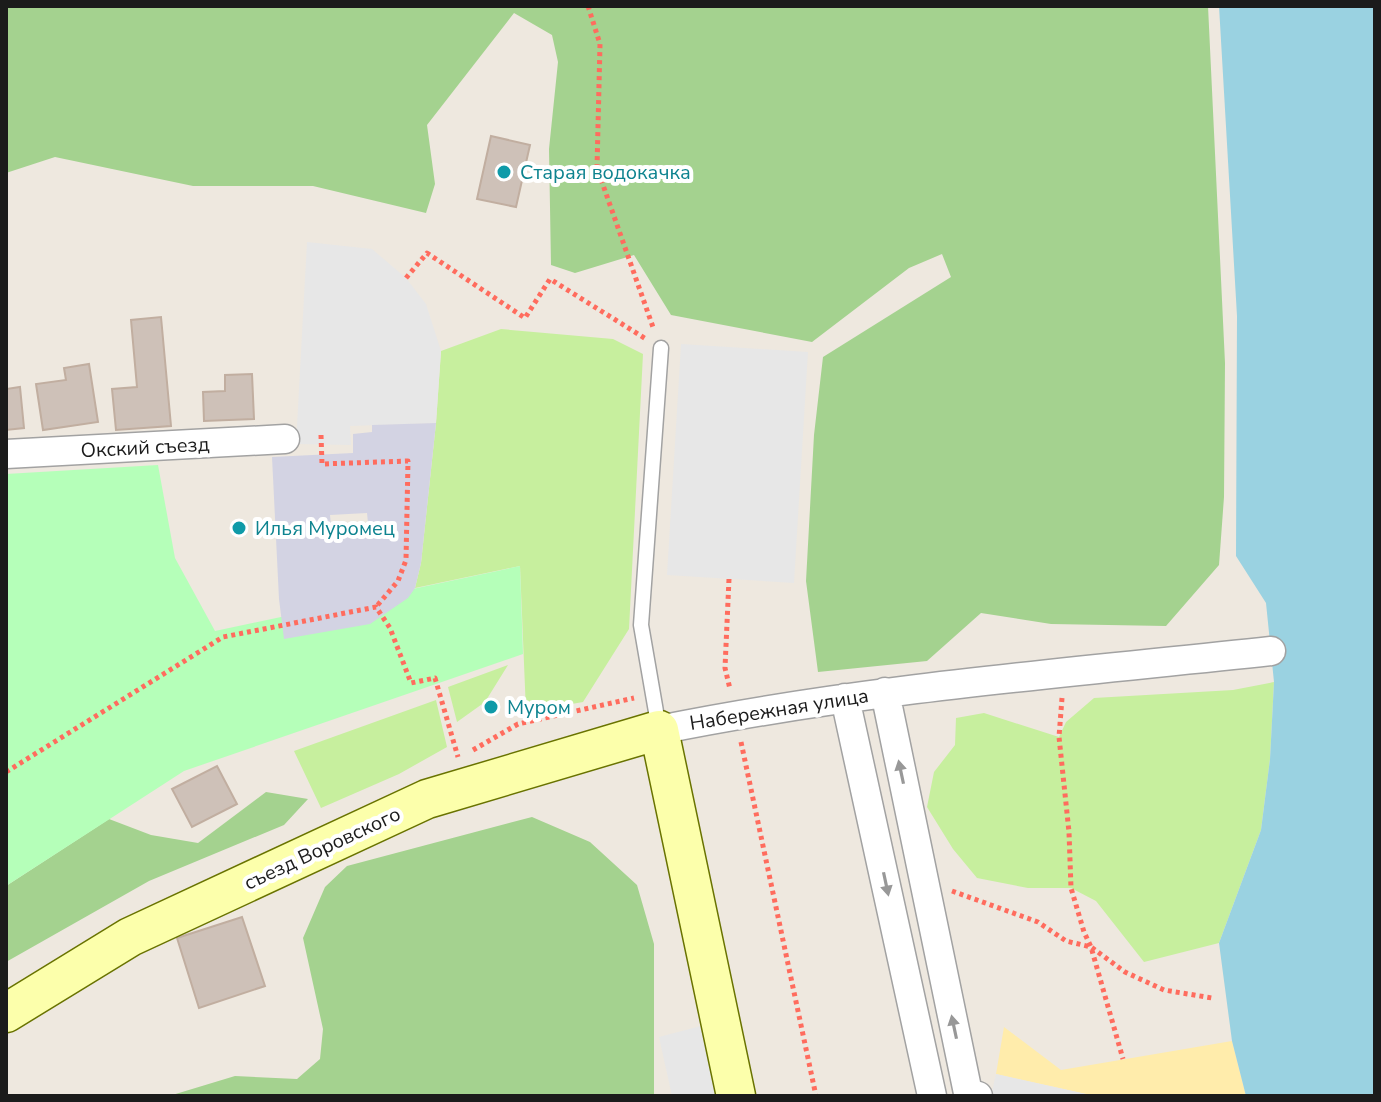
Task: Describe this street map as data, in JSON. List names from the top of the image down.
{
  "streets": {
    "street": ["Окский съезд", "Набережная улица", "съезд Воровского"]
  },
  "crossings": [
    ["Набережная улица", "съезд Воровского"]
  ],
  "places": ["Старая водокачка", "Илья Муромец", "Муром"]
}
